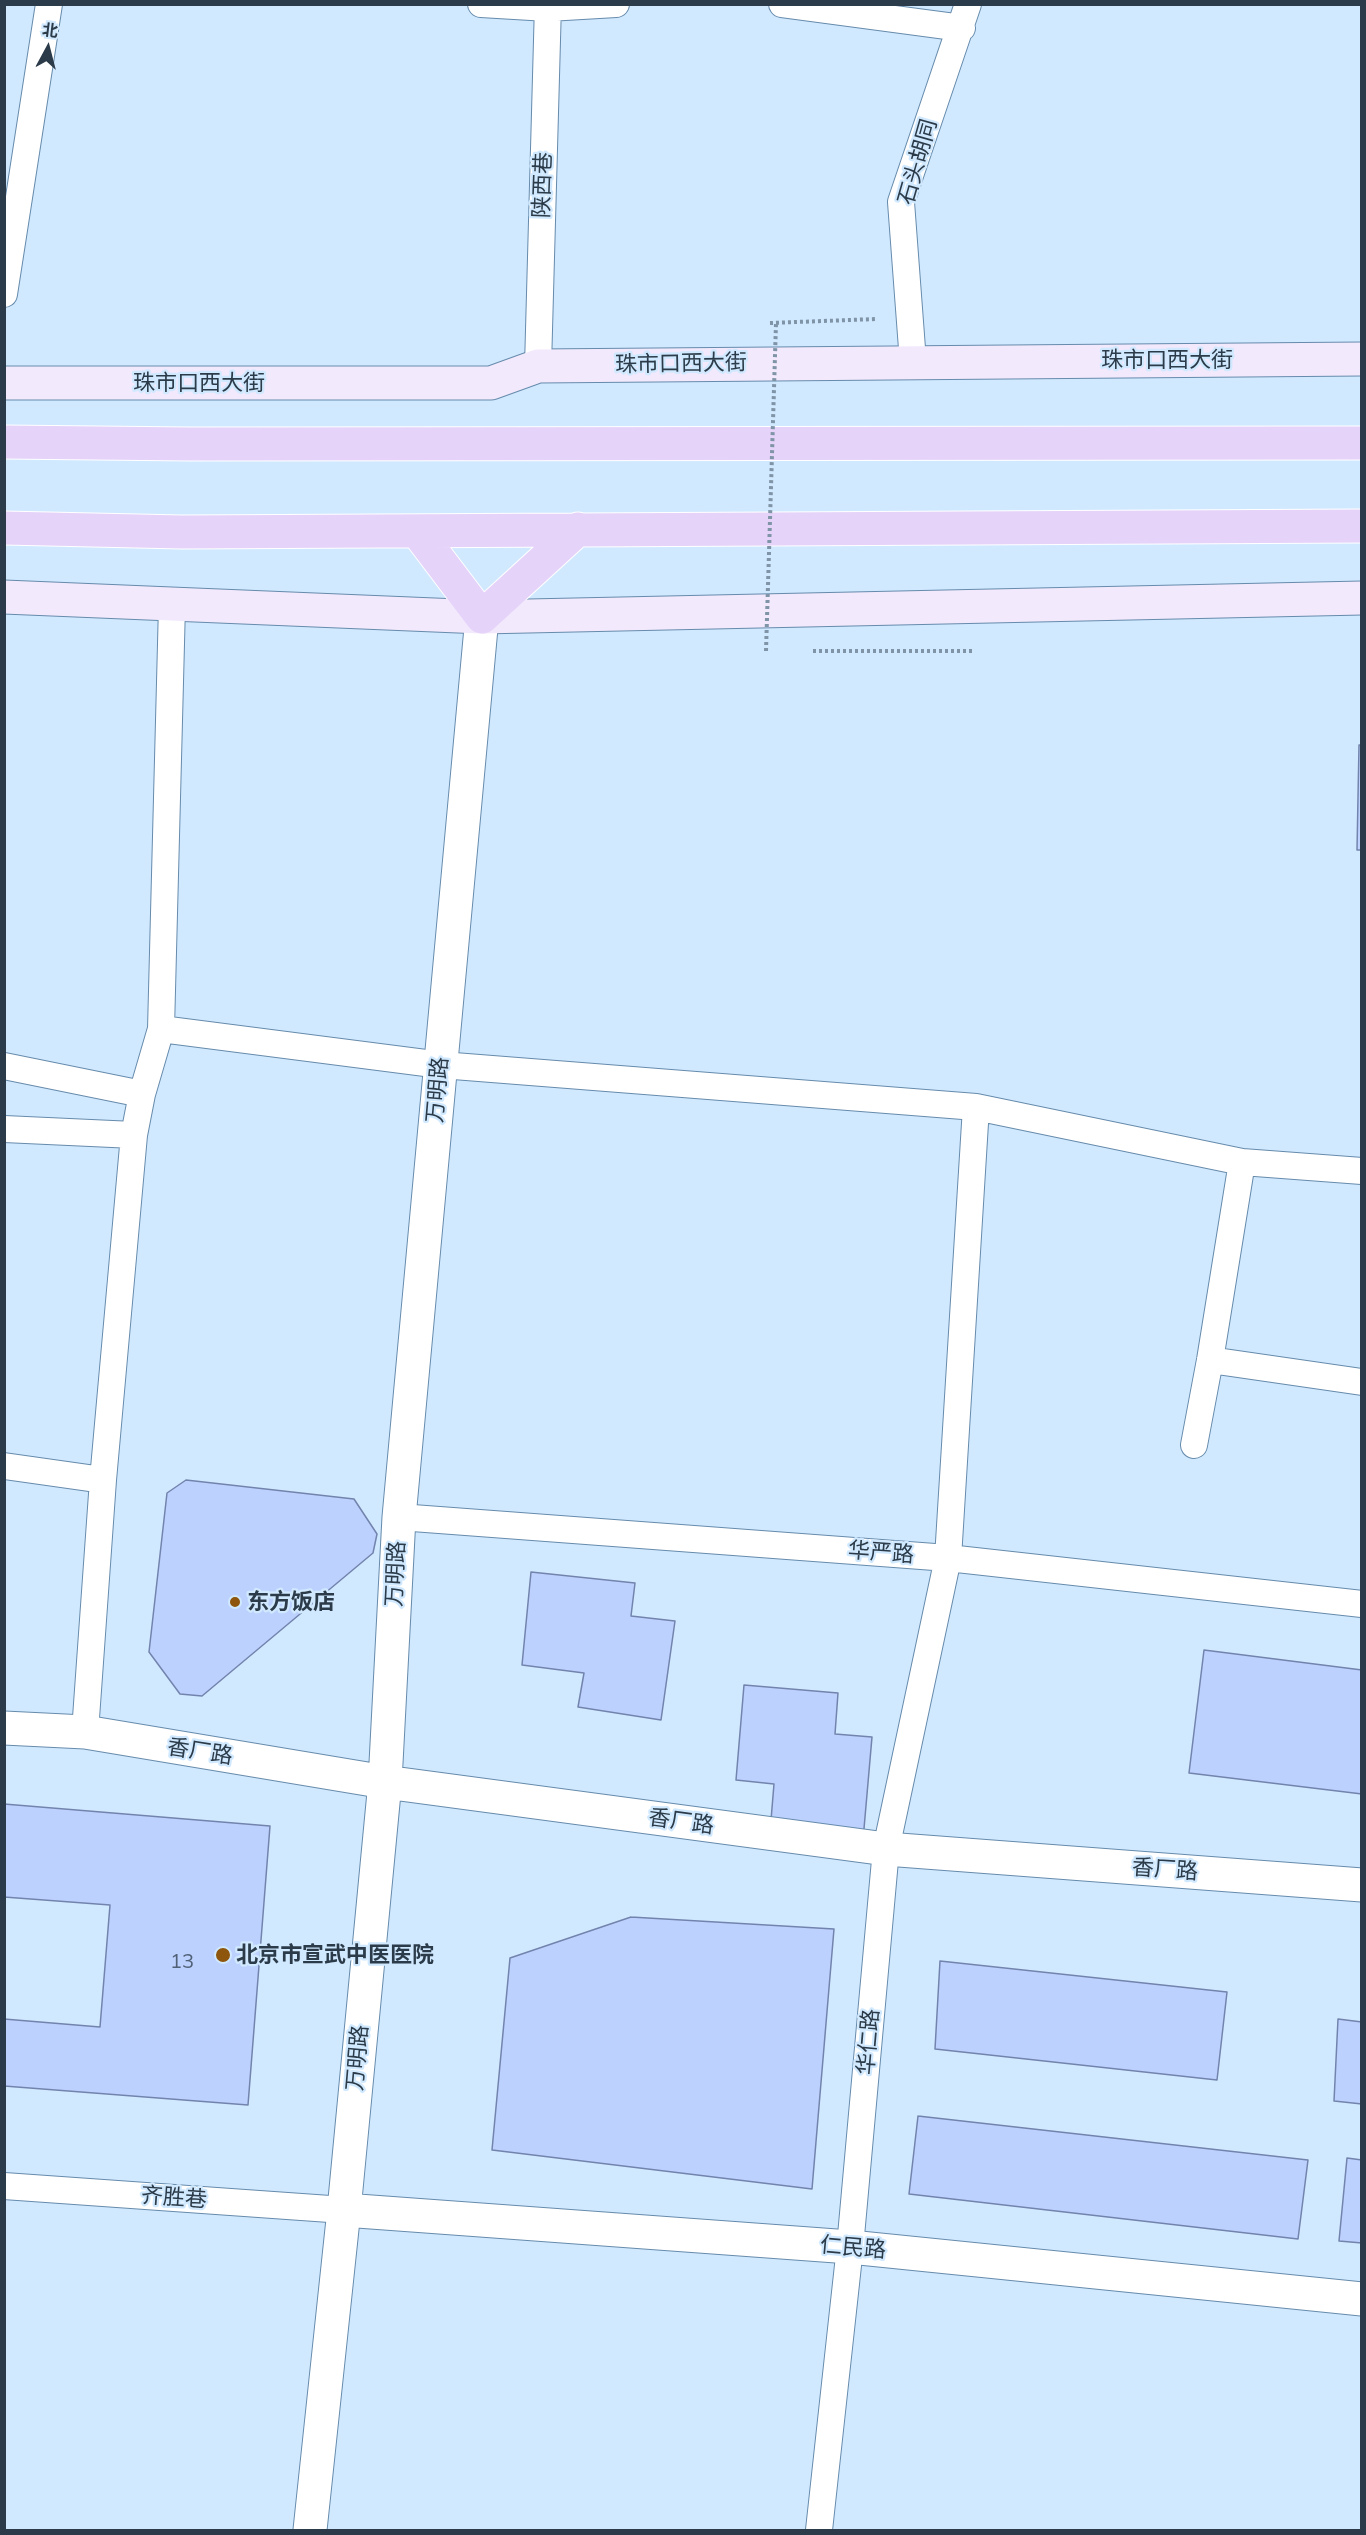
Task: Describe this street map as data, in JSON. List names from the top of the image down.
{
  "streets": {
    "street": [
      "珠市口西大街",
      "万明路",
      "香厂路",
      "仁民路"
    ],
    "lane": [
      "石头胡同",
      "陕西巷",
      "华严路",
      "华仁路",
      "齐胜巷"
    ]
  },
  "crossings": [
    ["石头胡同", "珠市口西大街"],
    ["陕西巷", "珠市口西大街"],
    ["万明路", "华严路"],
    ["万明路", "香厂路"],
    ["万明路", "齐胜巷"],
    ["万明路", "仁民路"],
    ["华严路", "华仁路"],
    ["香厂路", "华仁路"],
    ["华仁路", "仁民路"],
    ["齐胜巷", "仁民路"]
  ],
  "places": ["东方饭店", "北京市宣武中医医院"],
  "house_numbers": ["13"],
  "north": "top"
}
